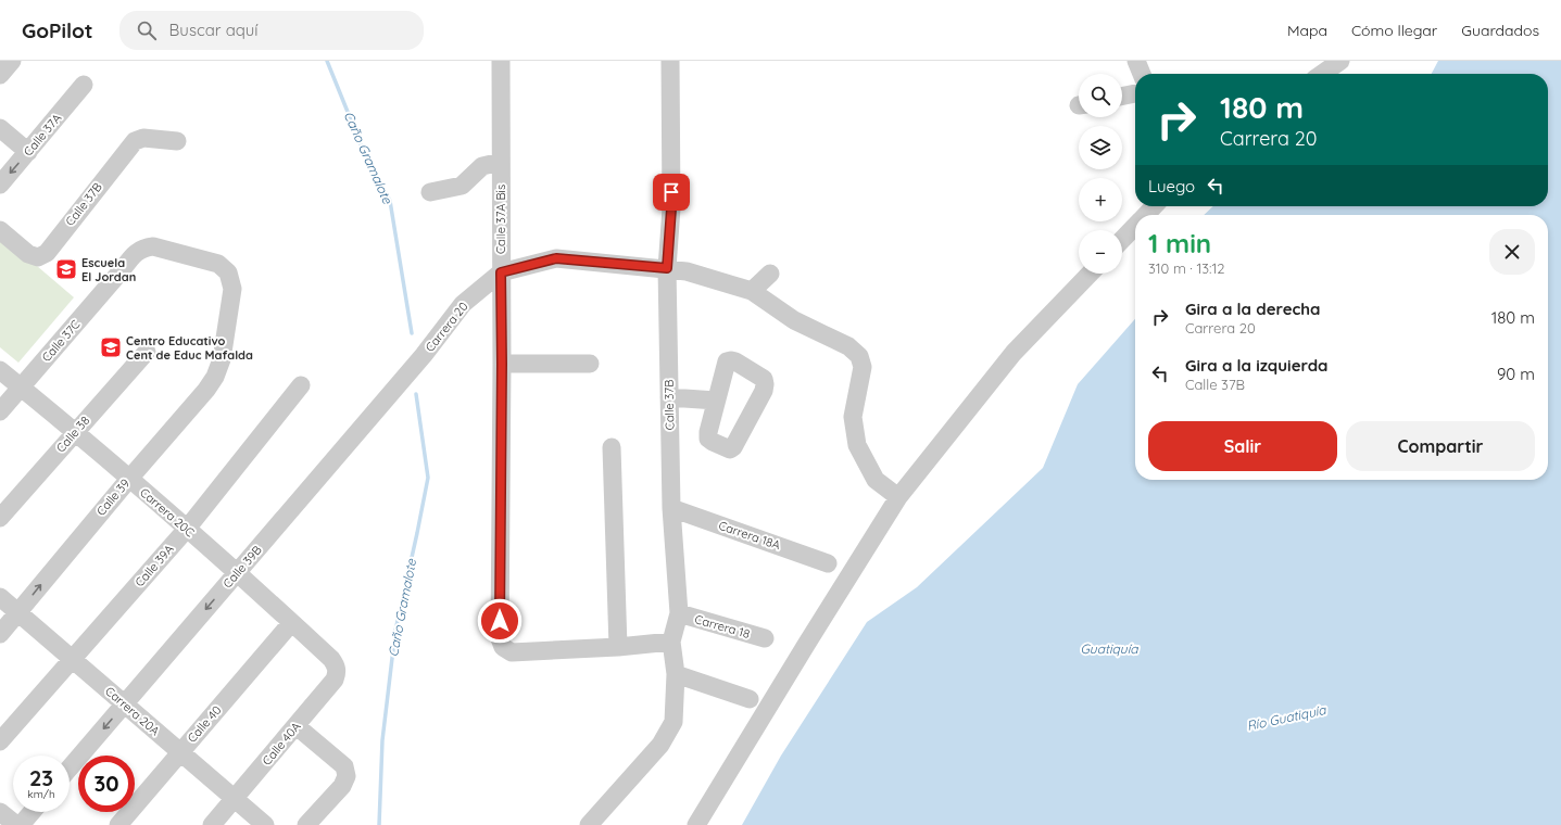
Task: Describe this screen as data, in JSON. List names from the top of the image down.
{
  "streets": {
    "street": [
      "Calle 37A",
      "Calle 37B",
      "Calle 37A Bis",
      "Carrera 20",
      "Calle 37C",
      "Calle 38",
      "Calle 39",
      "Carrera 20C",
      "Carrera 18A",
      "Calle 39A",
      "Calle 39B",
      "Carrera 18",
      "Carrera 20A",
      "Calle 40",
      "Calle 40A"
    ]
  },
  "crossings": [
    ["Calle 37B", "Carrera 20"],
    ["Calle 37B", "Carrera 18A"],
    ["Calle 37B", "Carrera 18"],
    ["Calle 37A Bis", "Carrera 20"],
    ["Carrera 20", "Calle 39B"],
    ["Calle 37C", "Calle 39"],
    ["Calle 37C", "Carrera 20C"],
    ["Calle 38", "Carrera 20C"],
    ["Calle 39", "Carrera 20C"],
    ["Calle 39", "Carrera 20A"],
    ["Carrera 20C", "Calle 39A"],
    ["Carrera 20C", "Calle 39B"],
    ["Carrera 20C", "Calle 40"],
    ["Carrera 20C", "Calle 40A"],
    ["Calle 39A", "Carrera 20A"],
    ["Calle 39B", "Carrera 20A"],
    ["Carrera 20A", "Calle 40"],
    ["Carrera 20A", "Calle 40A"]
  ],
  "one_way": ["Calle 39", "Calle 39B"],
  "water": ["Caño Gramalote", "Guatiquía", "Río Guatiquía"],
  "places": {
    "school or university": ["Escuela El Jordan", "Centro Educativo Cent de Educ Mafalda"]
  },
  "page": {
    "header": "GoPilot",
    "search": "Buscar aquí",
    "nav": ["Mapa", "Cómo llegar", "Guardados"],
    "map_buttons": ["+", "−"],
    "turn": ["180 m", "Carrera 20"],
    "then": "Luego",
    "heading": ["1 min", "310 m · 13:12"],
    "list": [
      {
        "name": "Gira a la derecha",
        "note": "Carrera 20",
        "value": "180 m"
      },
      {
        "name": "Gira a la izquierda",
        "note": "Calle 37B",
        "value": "90 m"
      }
    ],
    "buttons": ["Salir", "Compartir"],
    "speed": "23 km/h",
    "limit": "30"
  }
}
